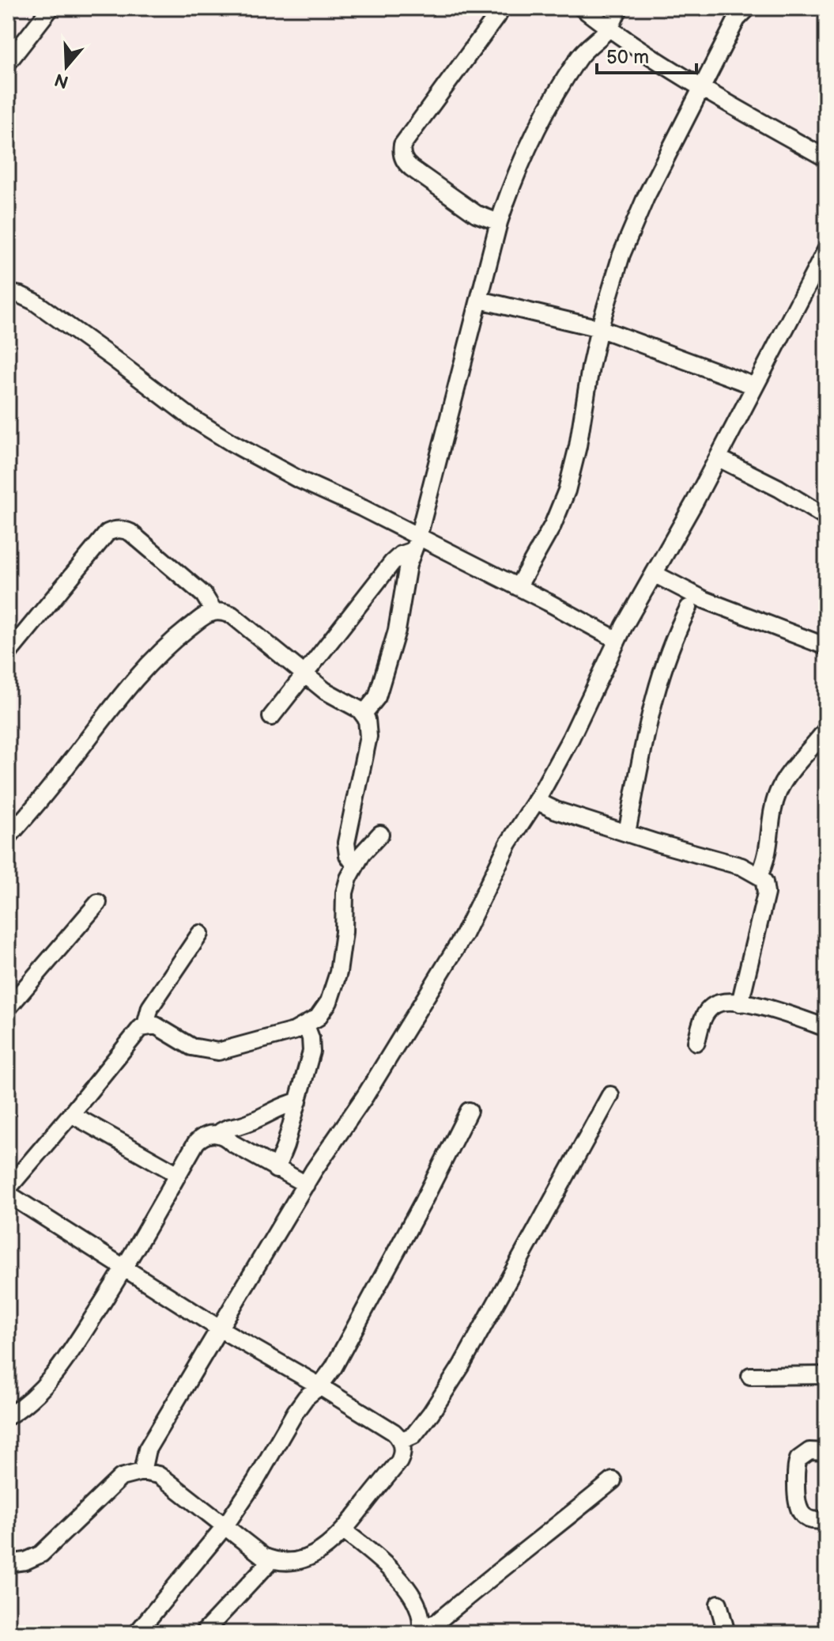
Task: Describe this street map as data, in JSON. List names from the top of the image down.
{
  "scale_bar": "50 m",
  "north": "bottom"
}
